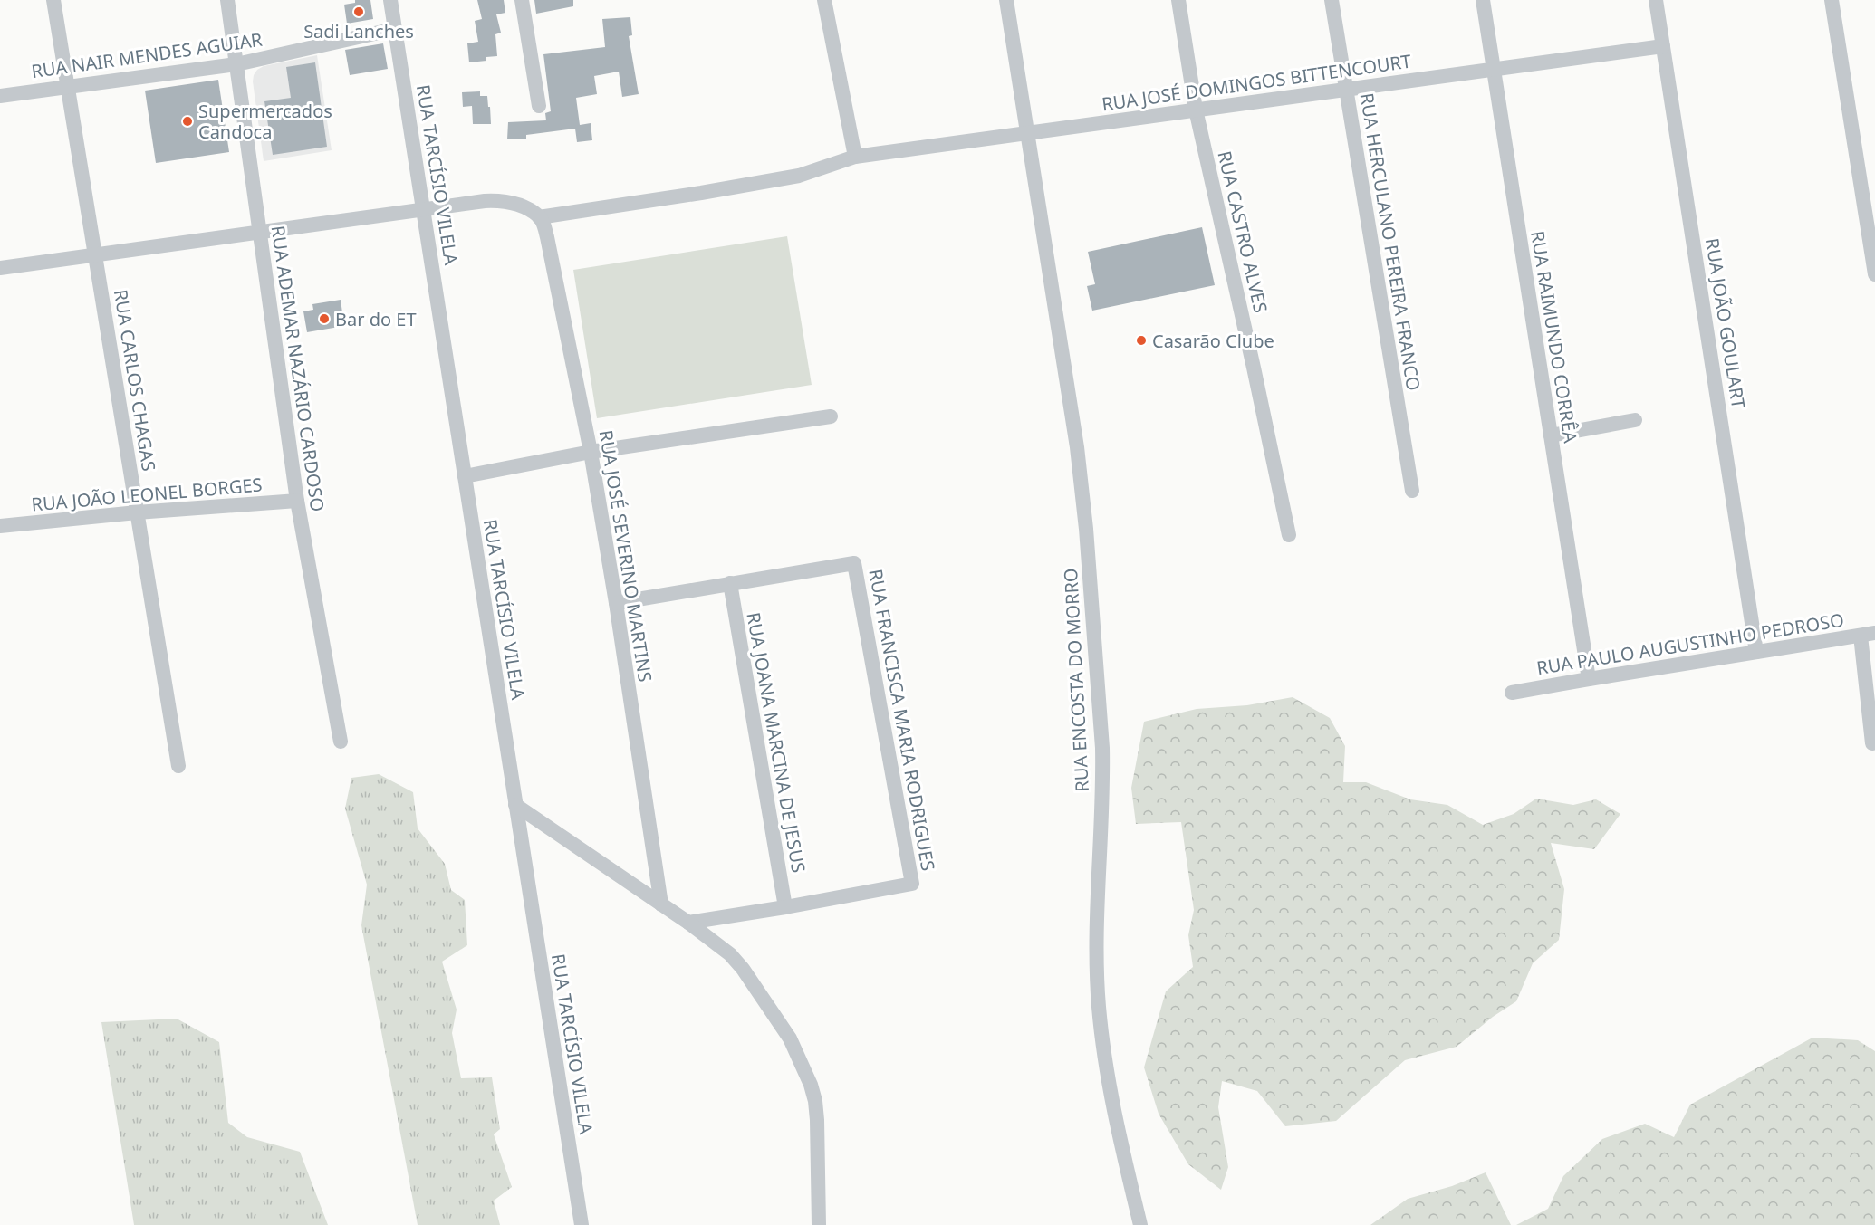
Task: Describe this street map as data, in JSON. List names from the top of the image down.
{
  "streets": {
    "street": [
      "RUA NAIR MENDES AGUIAR",
      "RUA JOSÉ DOMINGOS BITTENCOURT",
      "RUA TARCÍSIO VILELA",
      "RUA CASTRO ALVES",
      "RUA HERCULANO PEREIRA FRANCO",
      "RUA JOÃO GOULART",
      "RUA RAIMUNDO CORRÊA",
      "RUA ADEMAR NAZÁRIO CARDOSO",
      "RUA CARLOS CHAGAS",
      "RUA JOÃO LEONEL BORGES",
      "RUA JOSÉ SEVERINO MARTINS",
      "RUA PAULO AUGUSTINHO PEDROSO",
      "RUA ENCOSTA DO MORRO",
      "RUA FRANCISCA MARIA RODRIGUES",
      "RUA JOANA MARCINA DE JESUS"
    ]
  },
  "crossings": [
    ["RUA NAIR MENDES AGUIAR", "RUA TARCÍSIO VILELA"],
    ["RUA NAIR MENDES AGUIAR", "RUA ADEMAR NAZÁRIO CARDOSO"],
    ["RUA NAIR MENDES AGUIAR", "RUA CARLOS CHAGAS"],
    ["RUA JOSÉ DOMINGOS BITTENCOURT", "RUA CASTRO ALVES"],
    ["RUA JOSÉ DOMINGOS BITTENCOURT", "RUA HERCULANO PEREIRA FRANCO"],
    ["RUA JOSÉ DOMINGOS BITTENCOURT", "RUA JOÃO GOULART"],
    ["RUA JOSÉ DOMINGOS BITTENCOURT", "RUA RAIMUNDO CORRÊA"],
    ["RUA JOSÉ DOMINGOS BITTENCOURT", "RUA JOSÉ SEVERINO MARTINS"],
    ["RUA JOSÉ DOMINGOS BITTENCOURT", "RUA ENCOSTA DO MORRO"],
    ["RUA JOÃO GOULART", "RUA PAULO AUGUSTINHO PEDROSO"],
    ["RUA RAIMUNDO CORRÊA", "RUA PAULO AUGUSTINHO PEDROSO"],
    ["RUA ADEMAR NAZÁRIO CARDOSO", "RUA JOÃO LEONEL BORGES"],
    ["RUA CARLOS CHAGAS", "RUA JOÃO LEONEL BORGES"],
    ["RUA FRANCISCA MARIA RODRIGUES", "RUA JOANA MARCINA DE JESUS"]
  ],
  "places": [
    "Sadi Lanches",
    "Supermercados Candoca",
    "Bar do ET",
    "Casarão Clube"
  ]
}
